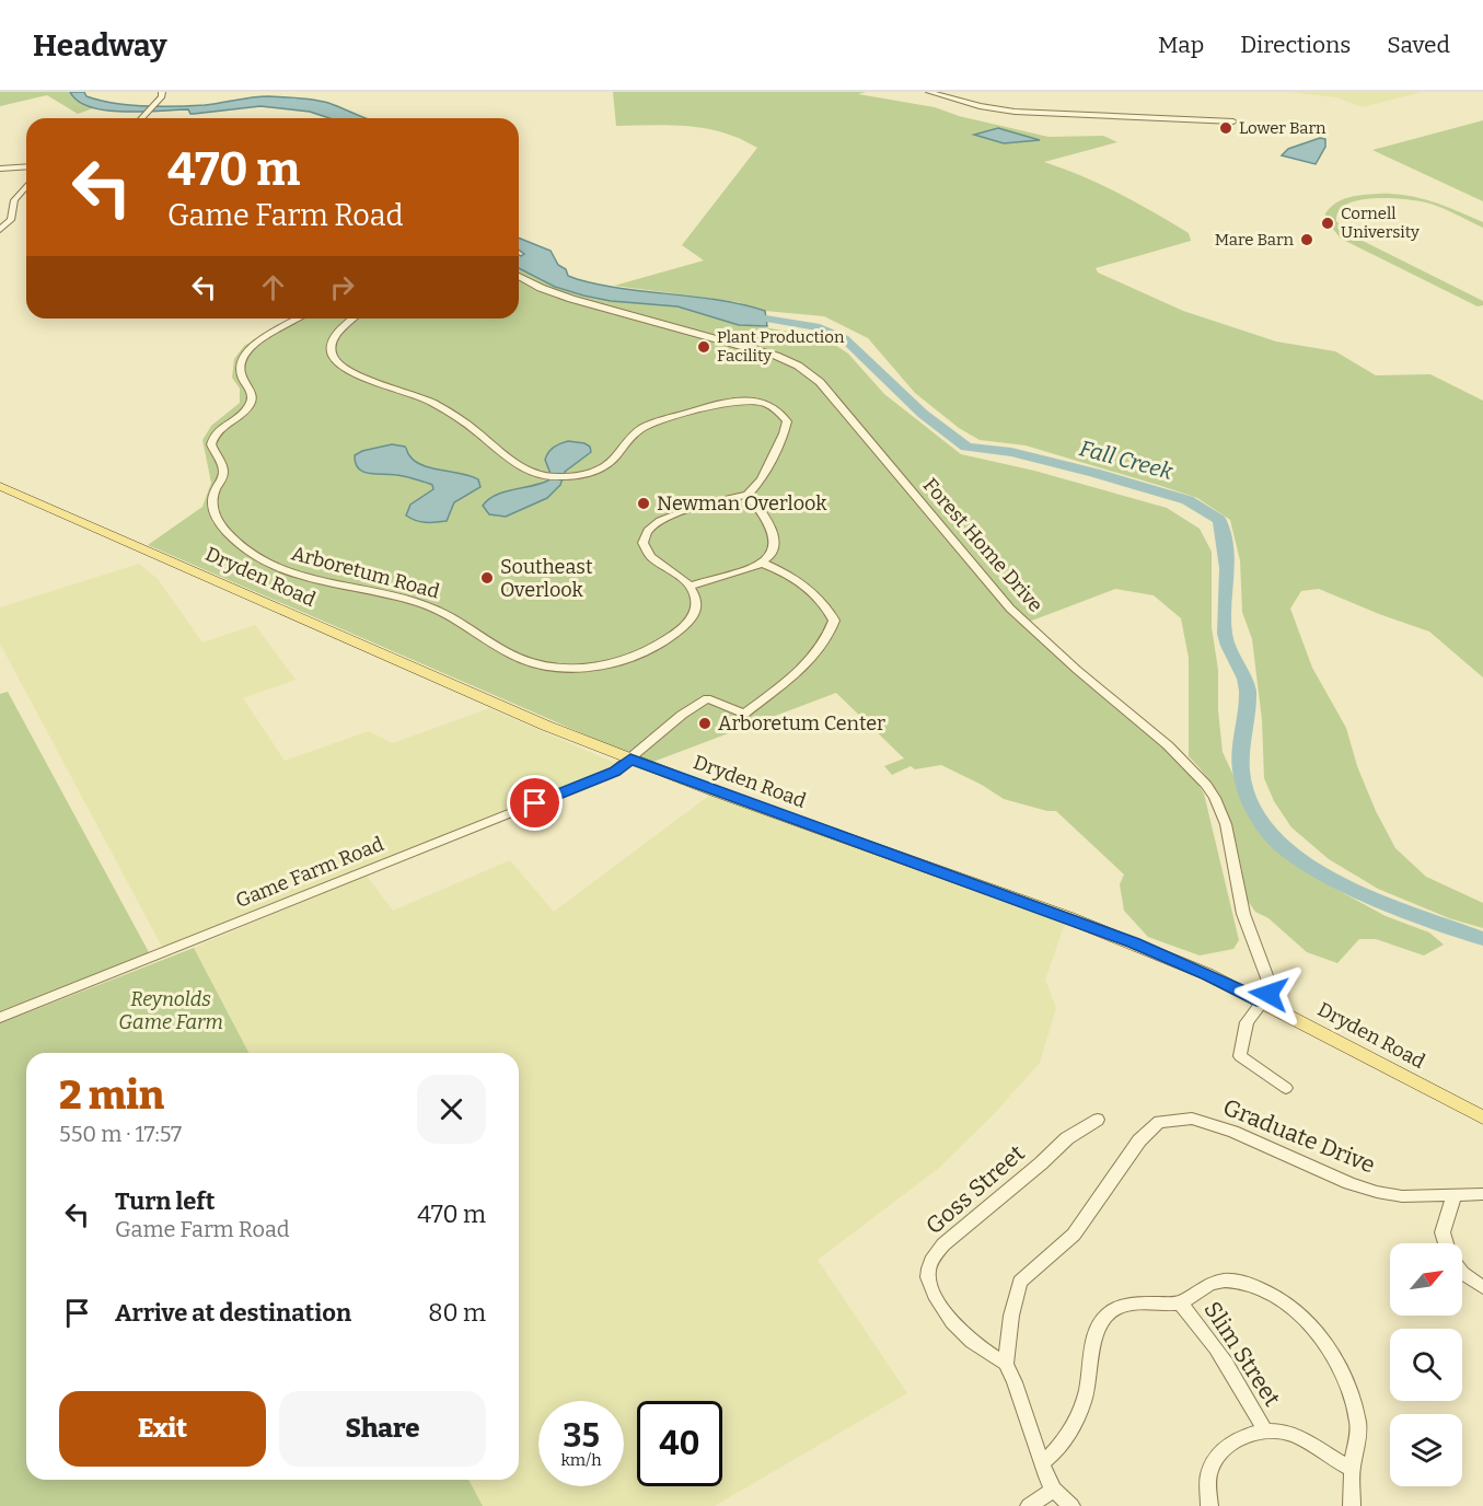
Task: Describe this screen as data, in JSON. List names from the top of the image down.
{
  "streets": {
    "main road": ["Dryden Road"],
    "street": [
      "Forest Home Drive",
      "Arboretum Road",
      "Game Farm Road",
      "Graduate Drive",
      "Goss Street",
      "Slim Street"
    ]
  },
  "crossings": [
    ["Forest Home Drive", "Dryden Road"],
    ["Dryden Road", "Game Farm Road"],
    ["Graduate Drive", "Goss Street"]
  ],
  "water": ["Fall Creek"],
  "parks": ["Reynolds Game Farm"],
  "places": [
    "Lower Barn",
    "Cornell University",
    "Mare Barn",
    "Plant Production Facility",
    "Newman Overlook",
    "Southeast Overlook",
    "Arboretum Center"
  ],
  "north": "top right",
  "page": {
    "header": "Headway",
    "nav": ["Map", "Directions", "Saved"],
    "turn": ["470 m", "Game Farm Road"],
    "heading": ["2 min", "550 m · 17:57"],
    "list": [
      {
        "name": "Turn left",
        "note": "Game Farm Road",
        "value": "470 m"
      },
      {
        "name": "Arrive at destination",
        "value": "80 m"
      }
    ],
    "buttons": ["Exit", "Share"],
    "speed": "35 km/h",
    "limit": "40"
  }
}
